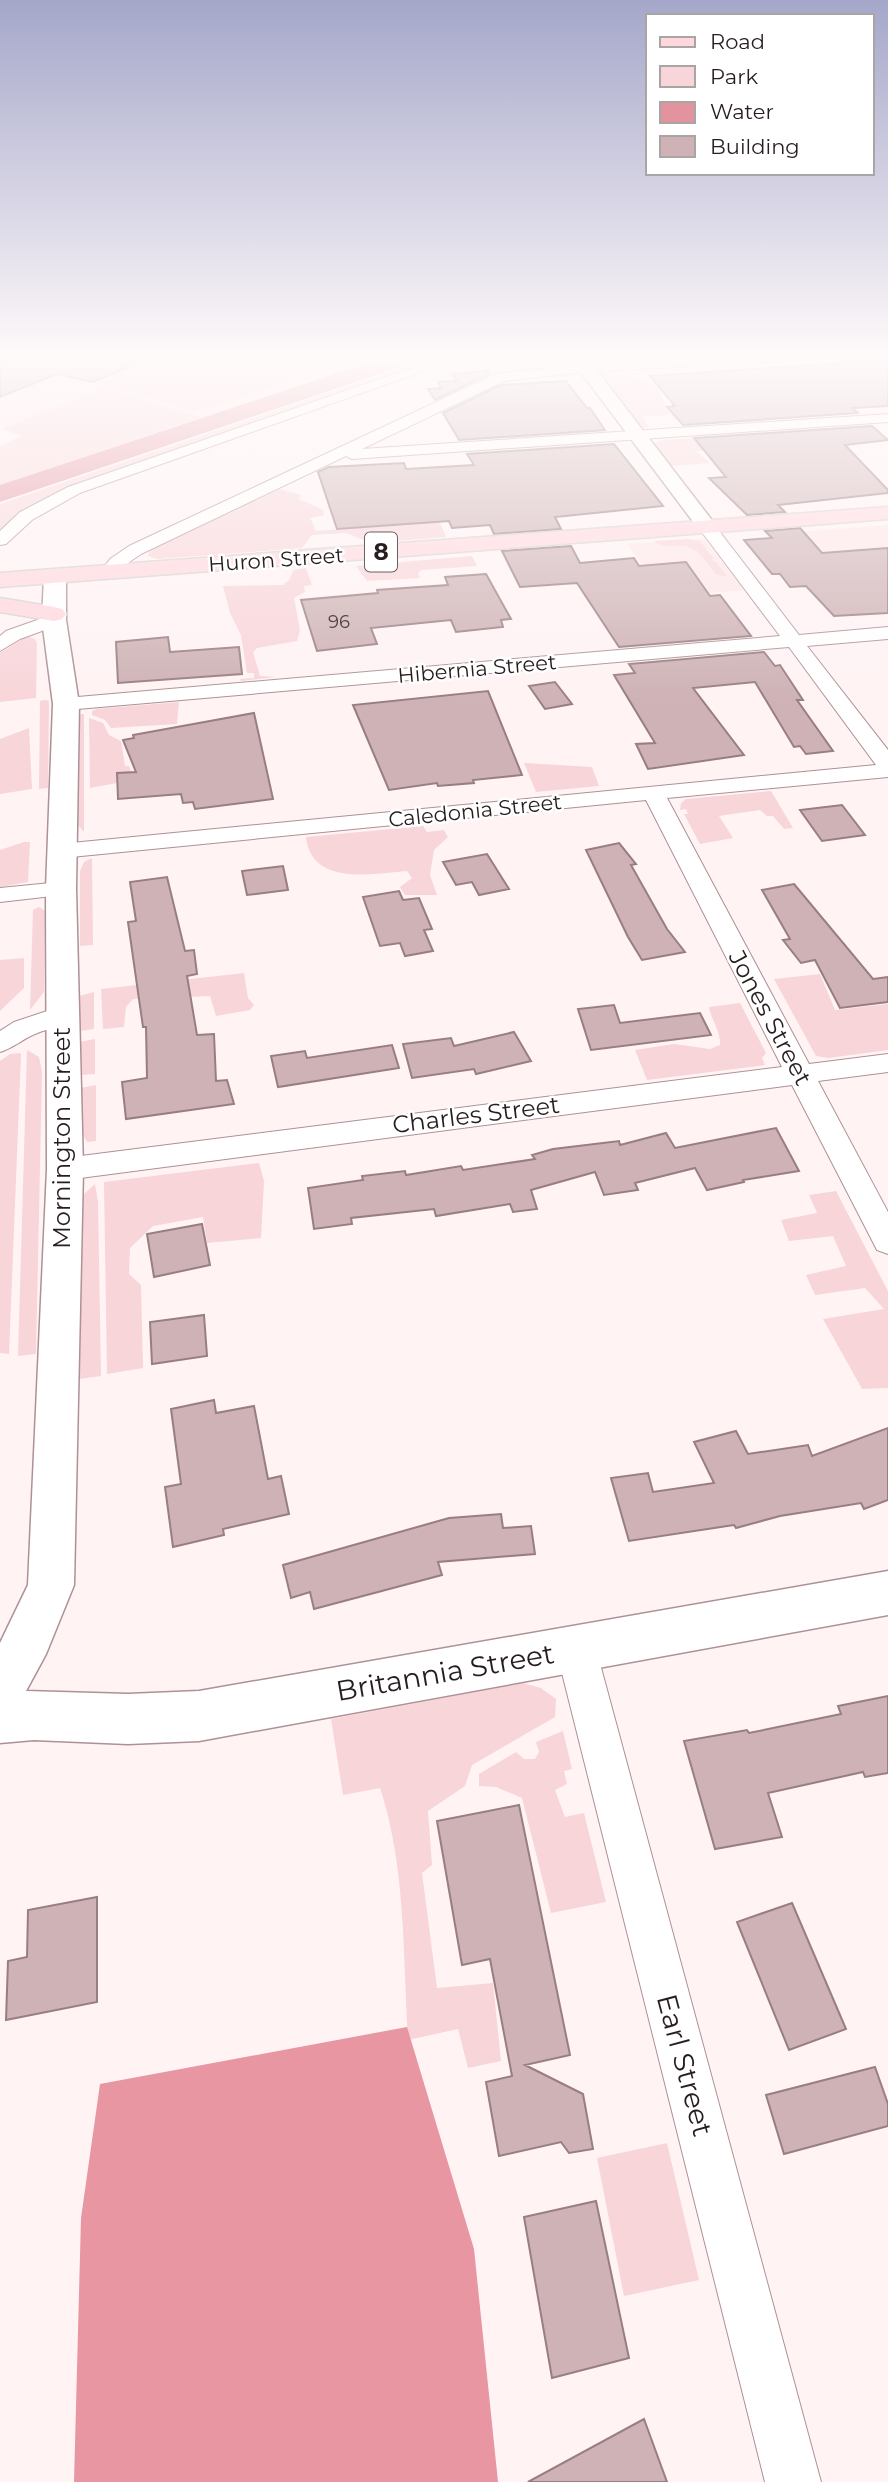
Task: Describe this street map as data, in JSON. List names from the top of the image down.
{
  "streets": {
    "main road": ["8", "Huron Street"],
    "street": [
      "Hibernia Street",
      "Caledonia Street",
      "Jones Street",
      "Charles Street",
      "Mornington Street",
      "Britannia Street",
      "Earl Street"
    ]
  },
  "crossings": [
    ["Huron Street", "Mornington Street"],
    ["Hibernia Street", "Mornington Street"],
    ["Caledonia Street", "Jones Street"],
    ["Caledonia Street", "Mornington Street"],
    ["Jones Street", "Charles Street"],
    ["Charles Street", "Mornington Street"],
    ["Britannia Street", "Earl Street"]
  ],
  "house_numbers": ["96"],
  "legend": [
    "Road",
    "Park",
    "Water",
    "Building"
  ]
}
